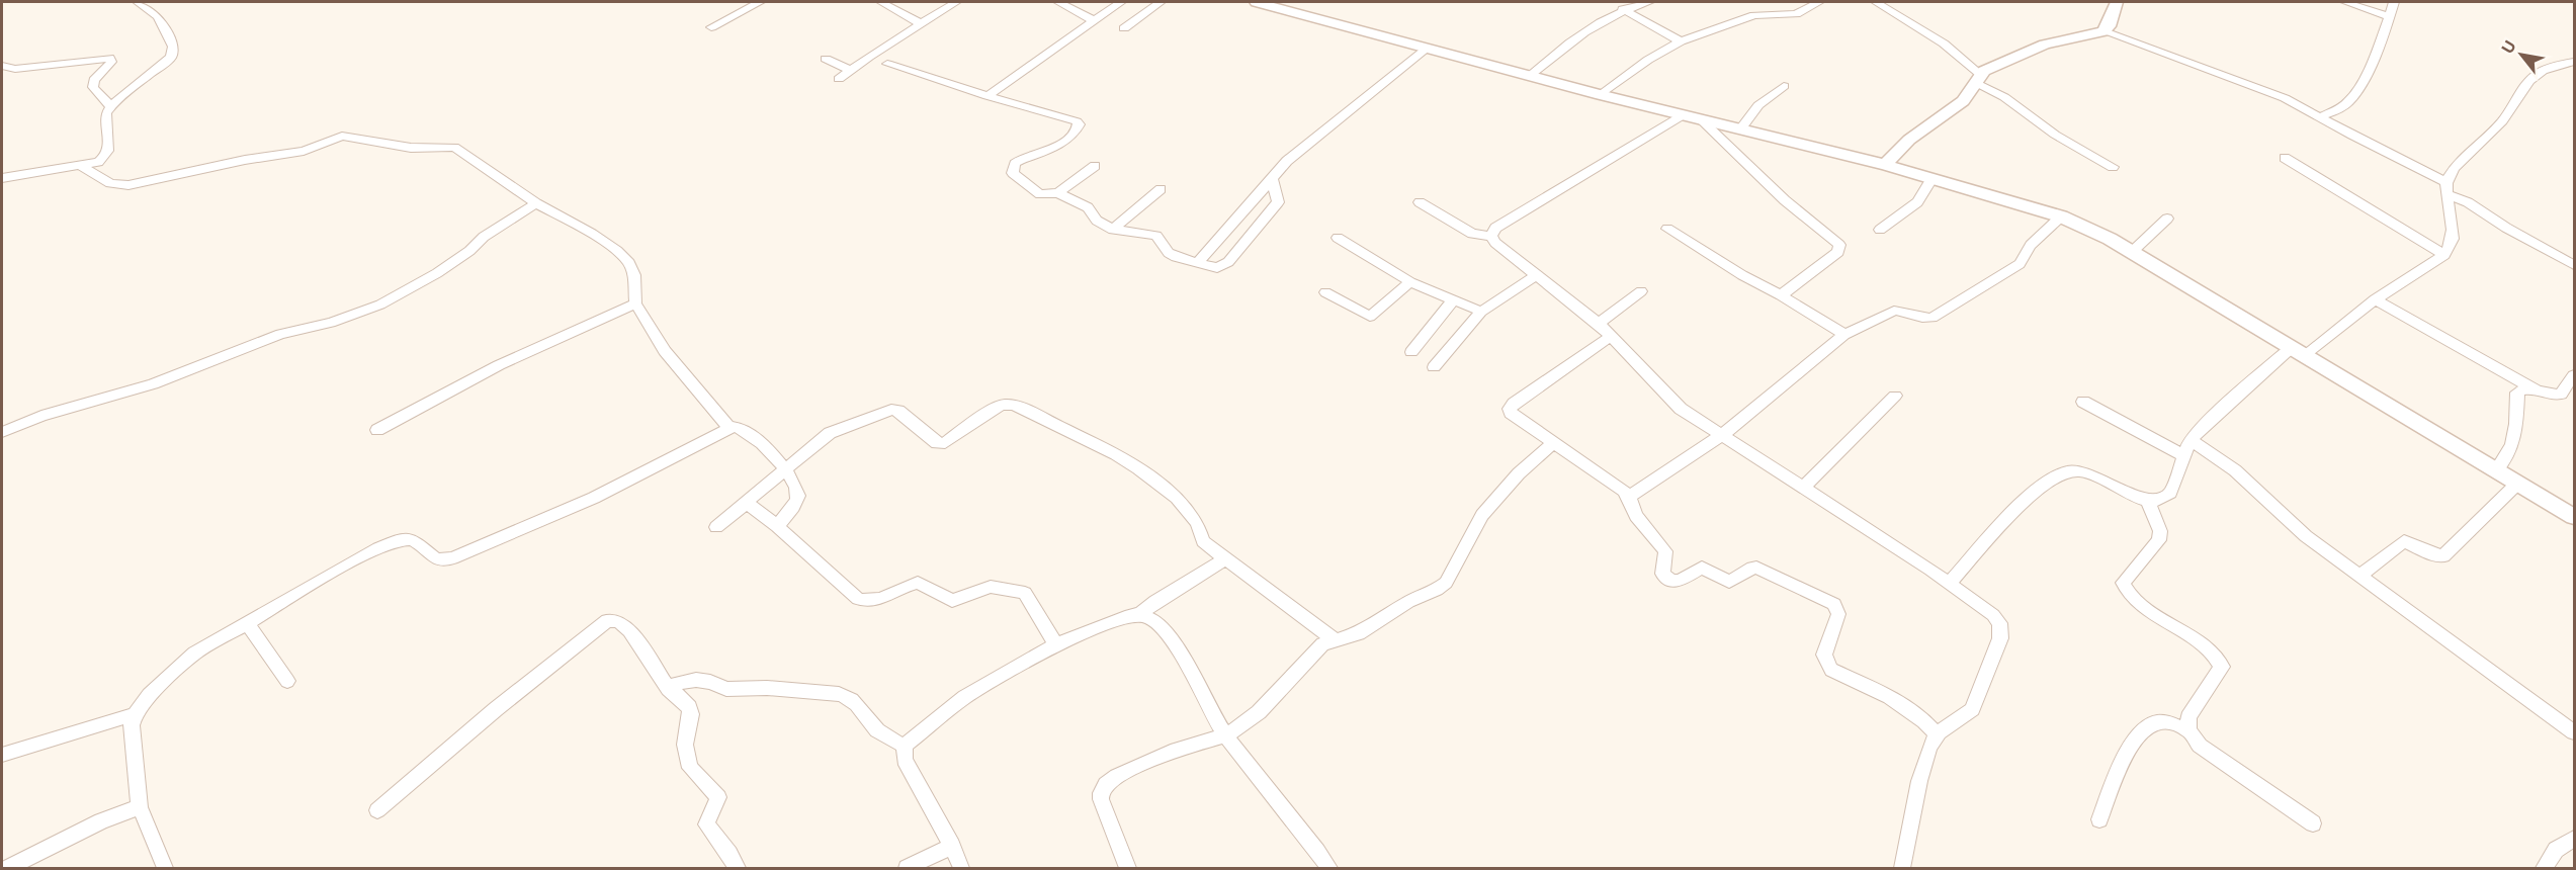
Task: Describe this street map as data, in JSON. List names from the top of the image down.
{
  "north": "top left"
}
